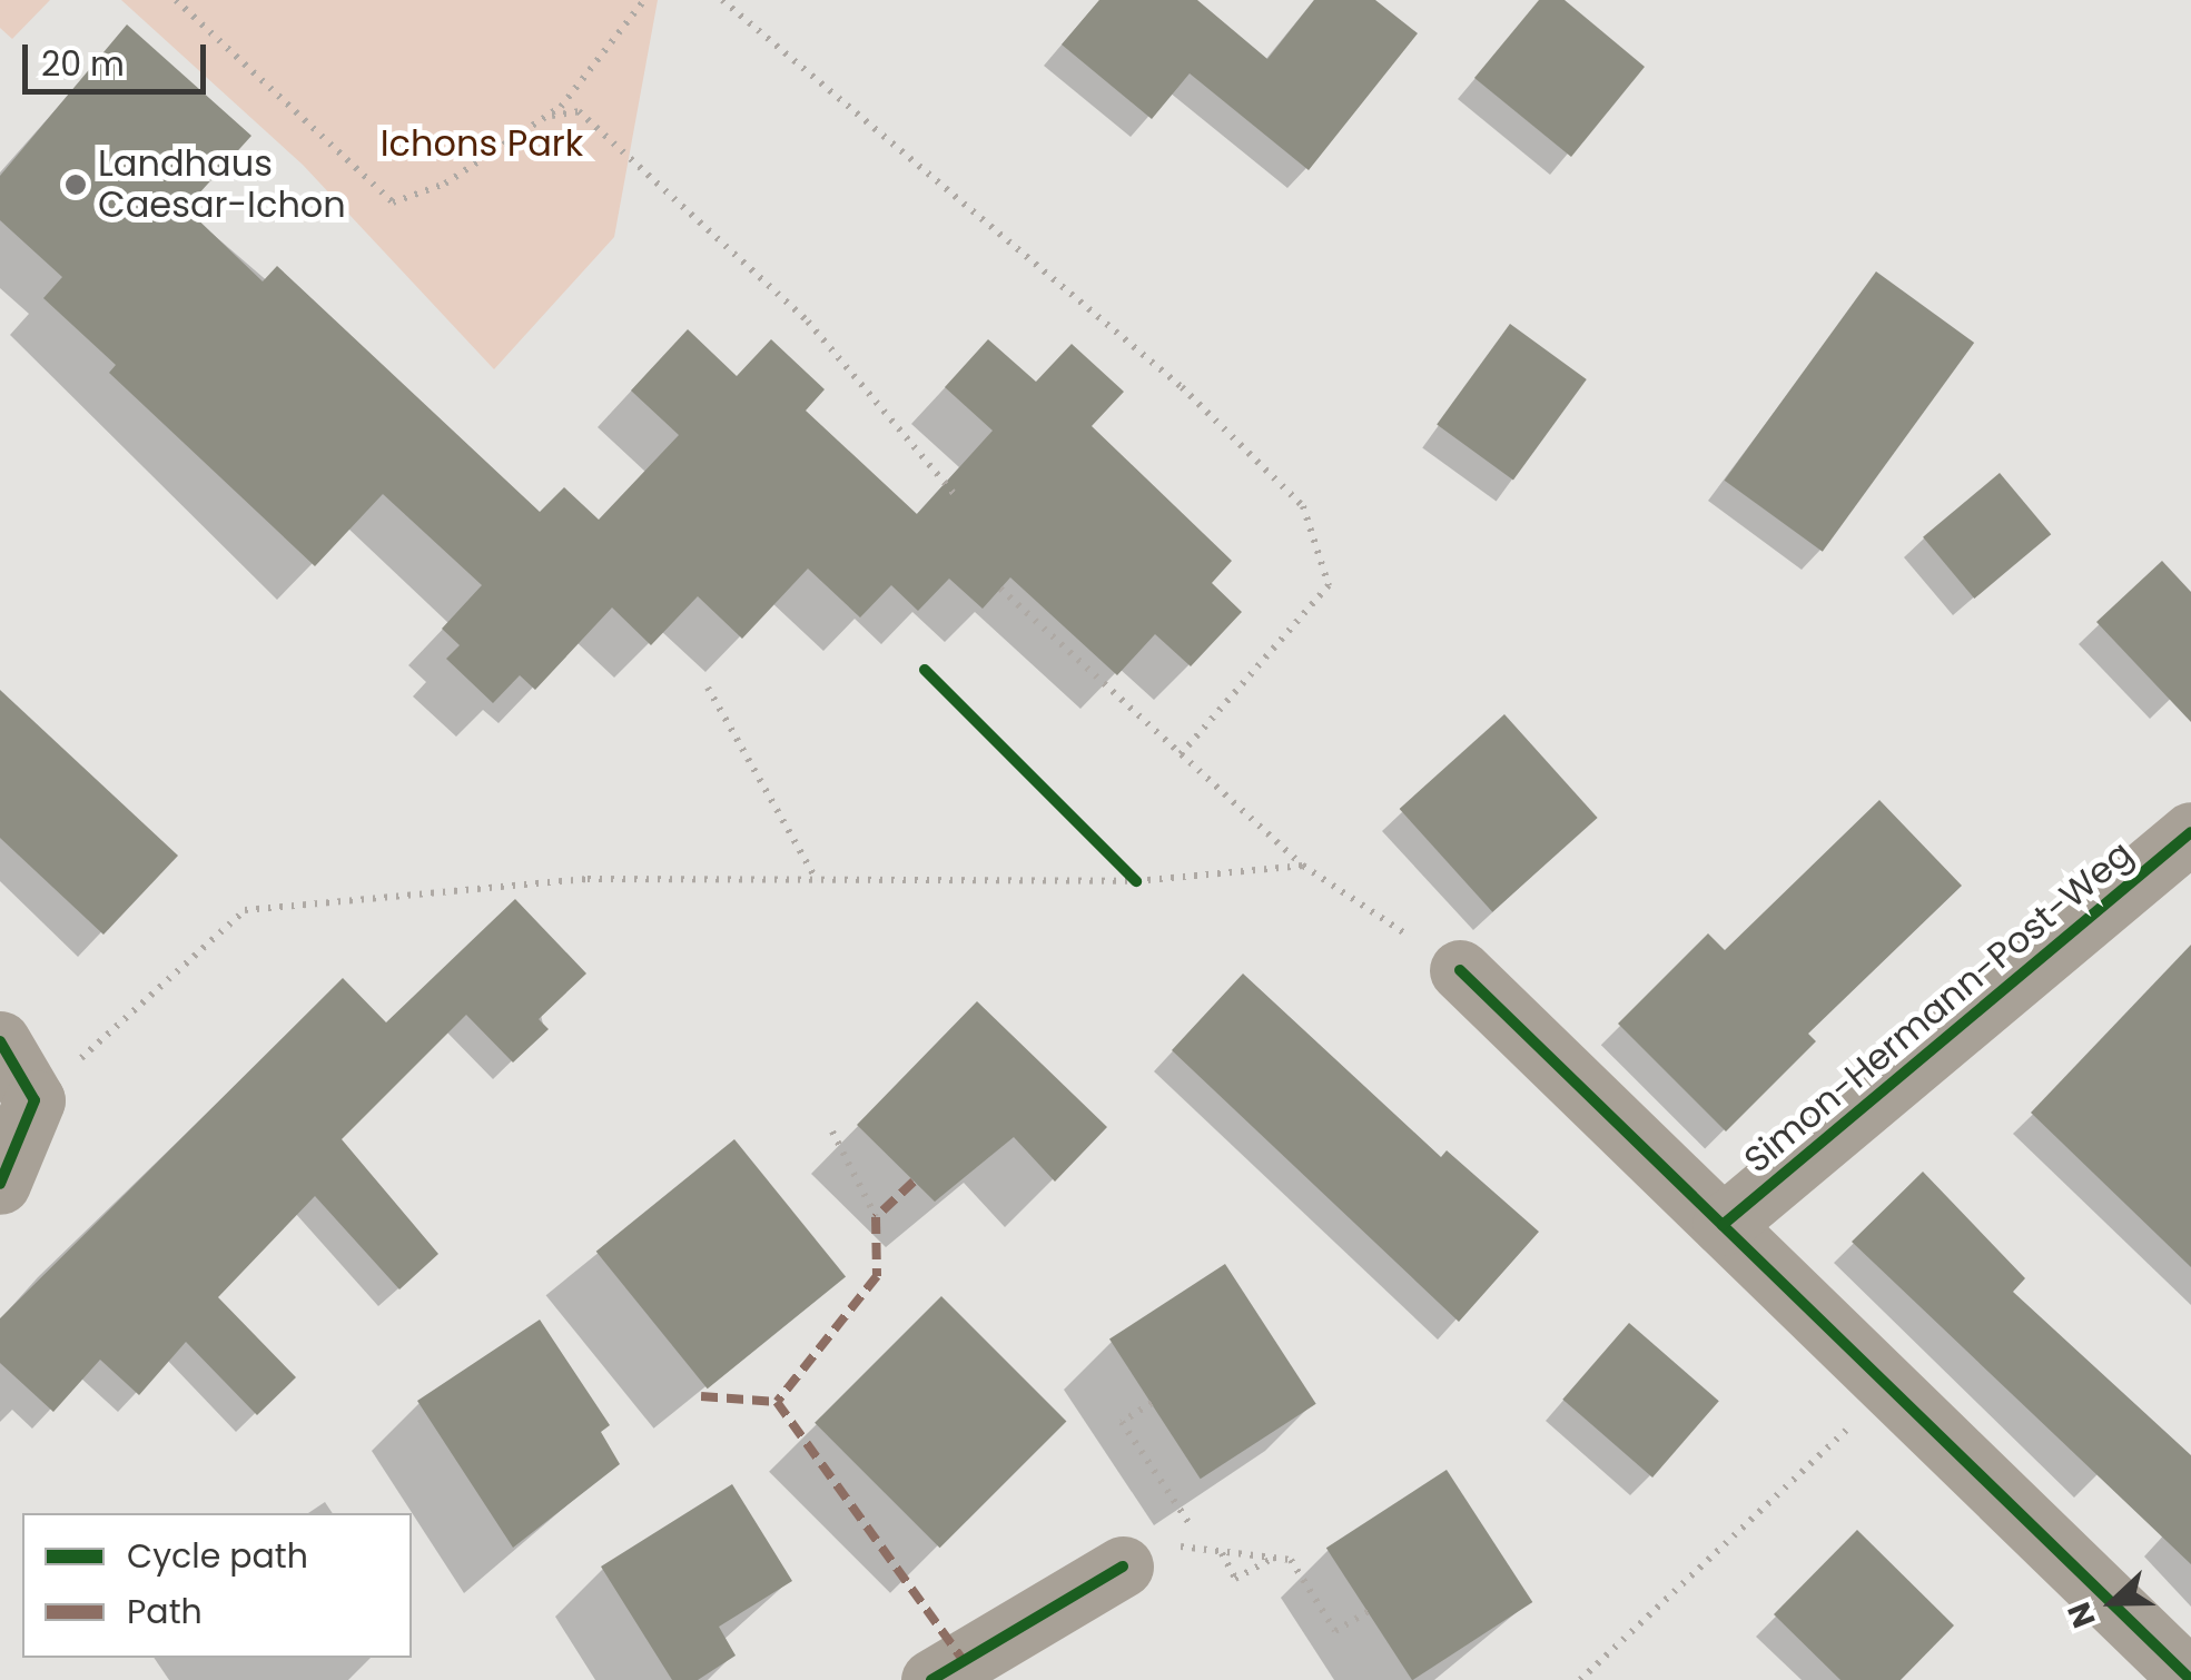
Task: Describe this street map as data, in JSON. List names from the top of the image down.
{
  "streets": {
    "street": ["Simon-Hermann-Post-Weg"]
  },
  "parks": ["Ichons Park"],
  "places": ["Landhaus Caesar-Ichon"],
  "legend": ["Cycle path", "Path"],
  "scale_bar": "20 m",
  "north": "left"
}
